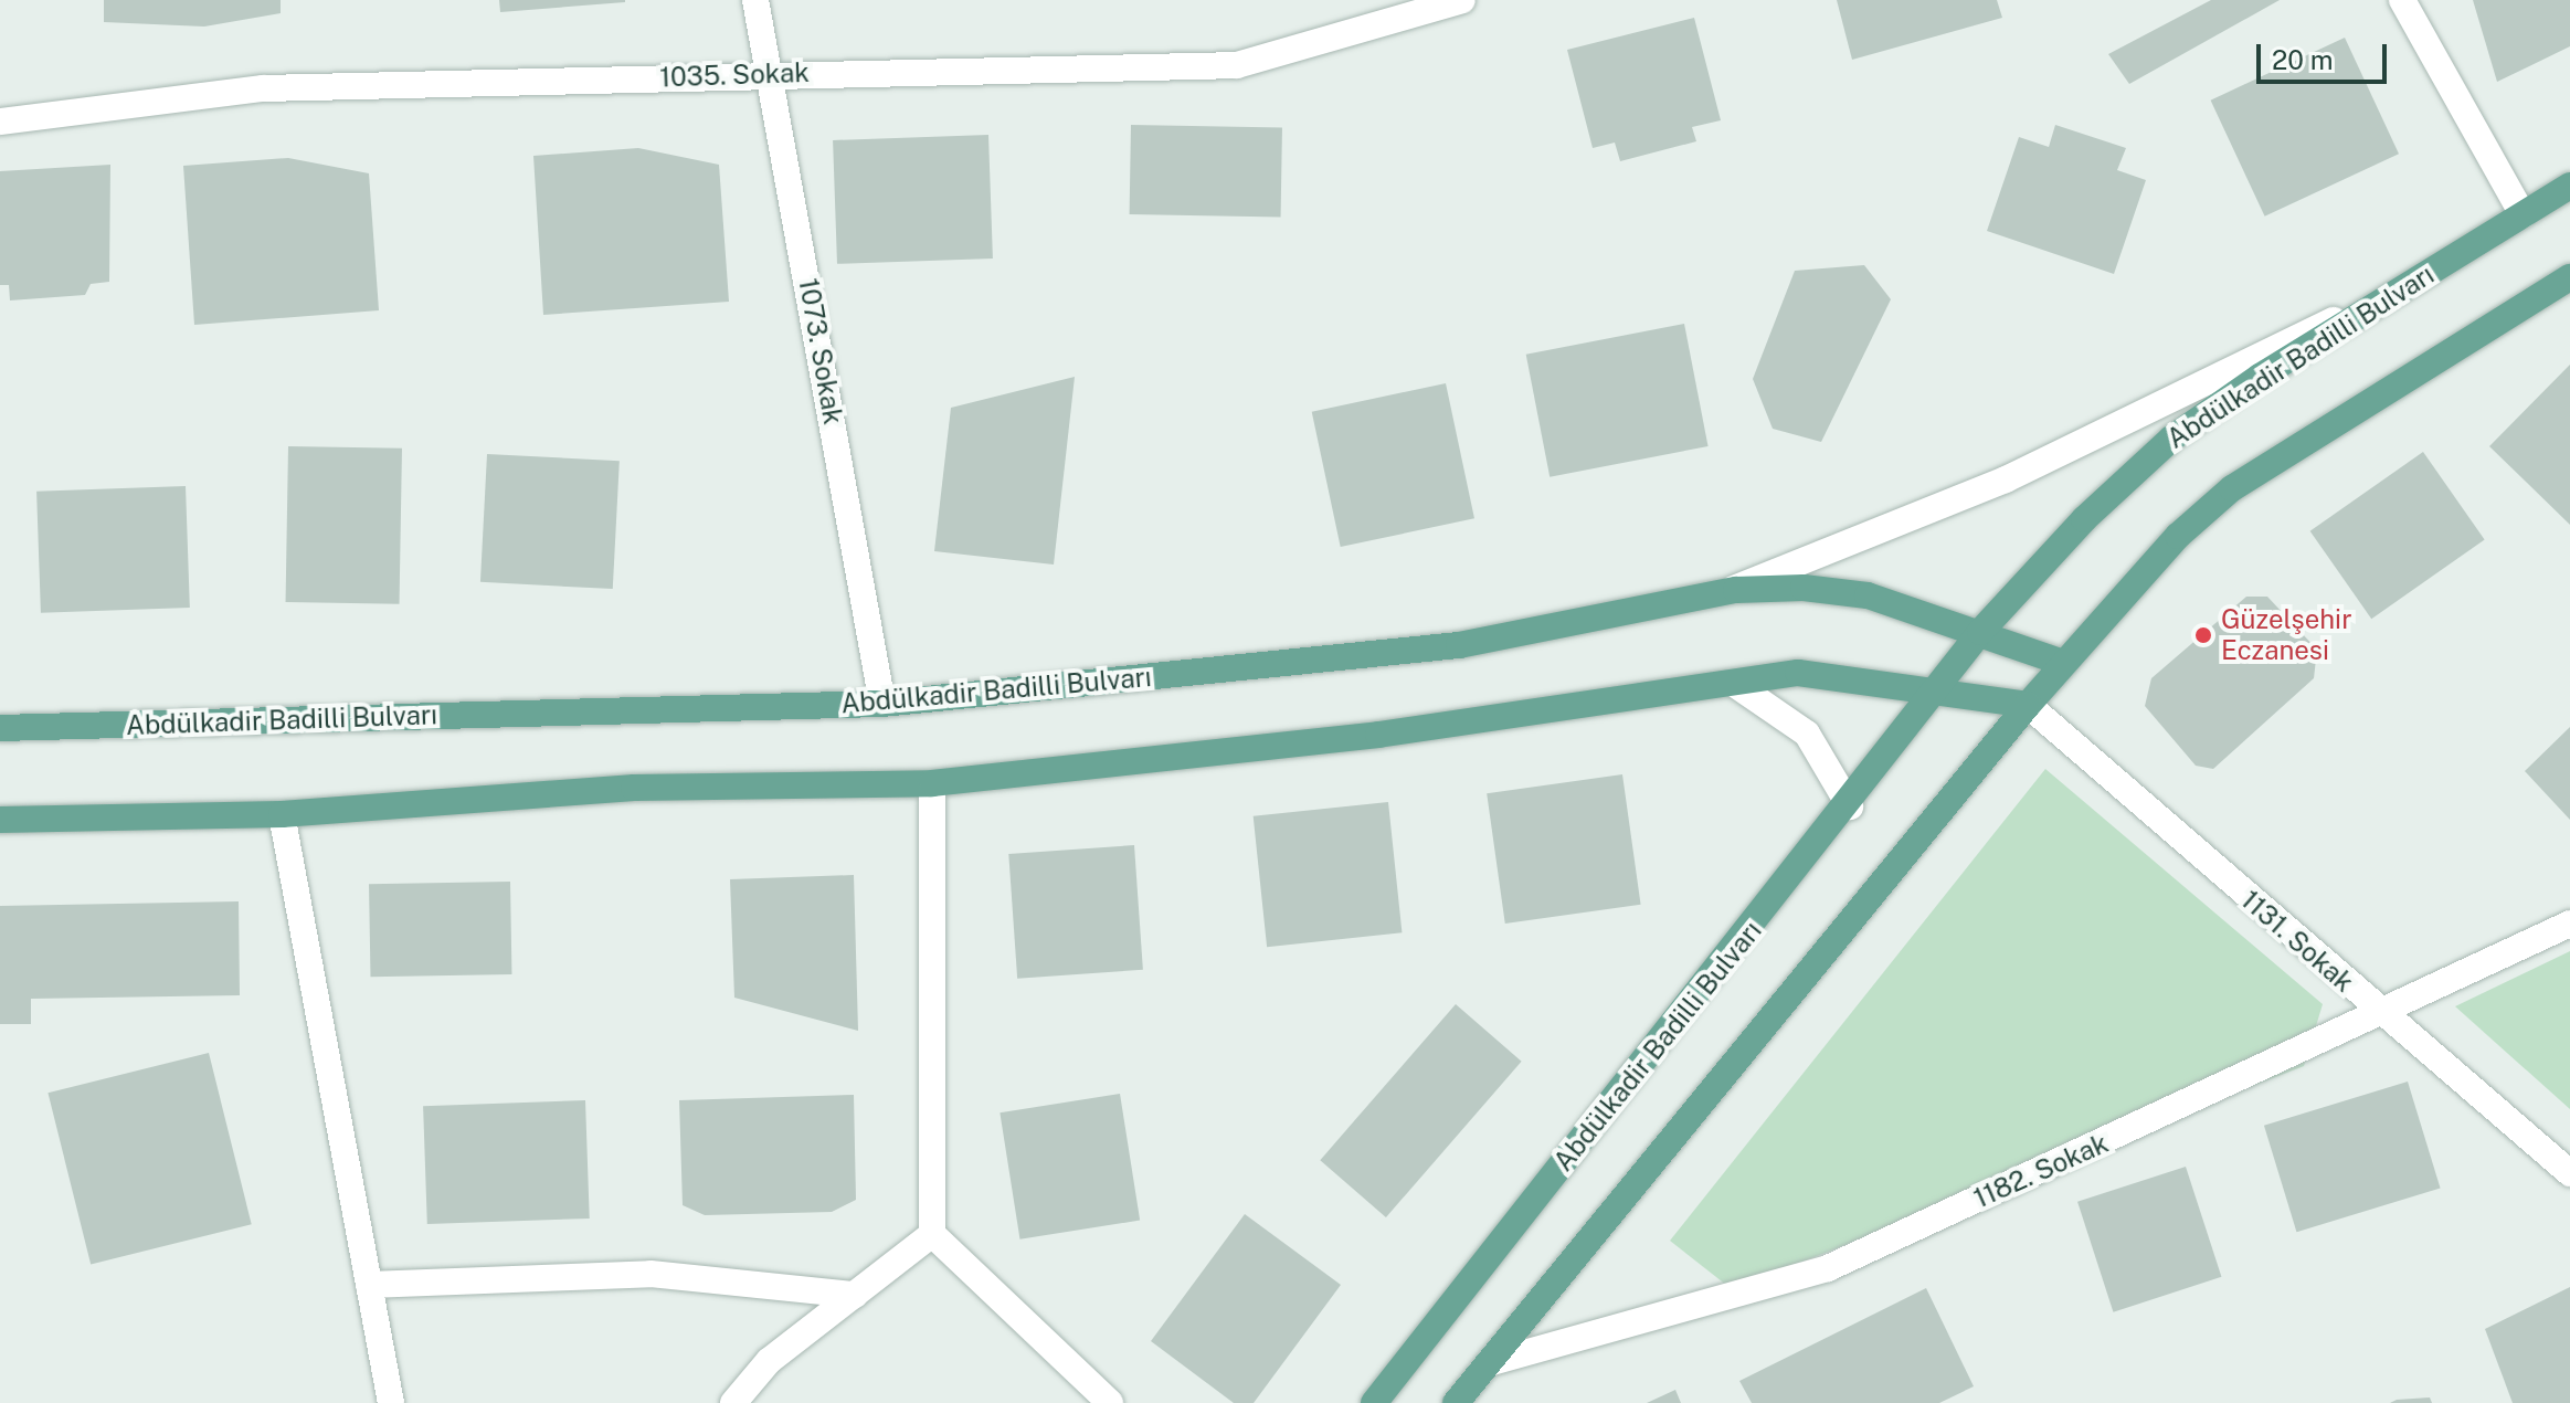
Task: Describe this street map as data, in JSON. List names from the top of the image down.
{
  "streets": {
    "main road": ["Abdülkadir Badilli Bulvarı"],
    "street": [
      "1035. Sokak",
      "1073. Sokak",
      "1131. Sokak",
      "1182. Sokak"
    ]
  },
  "crossings": [
    ["1035. Sokak", "1073. Sokak"],
    ["1073. Sokak", "Abdülkadir Badilli Bulvarı"],
    ["1131. Sokak", "1182. Sokak"]
  ],
  "places": ["Güzelşehir Eczanesi"],
  "scale_bar": "20 m"
}
